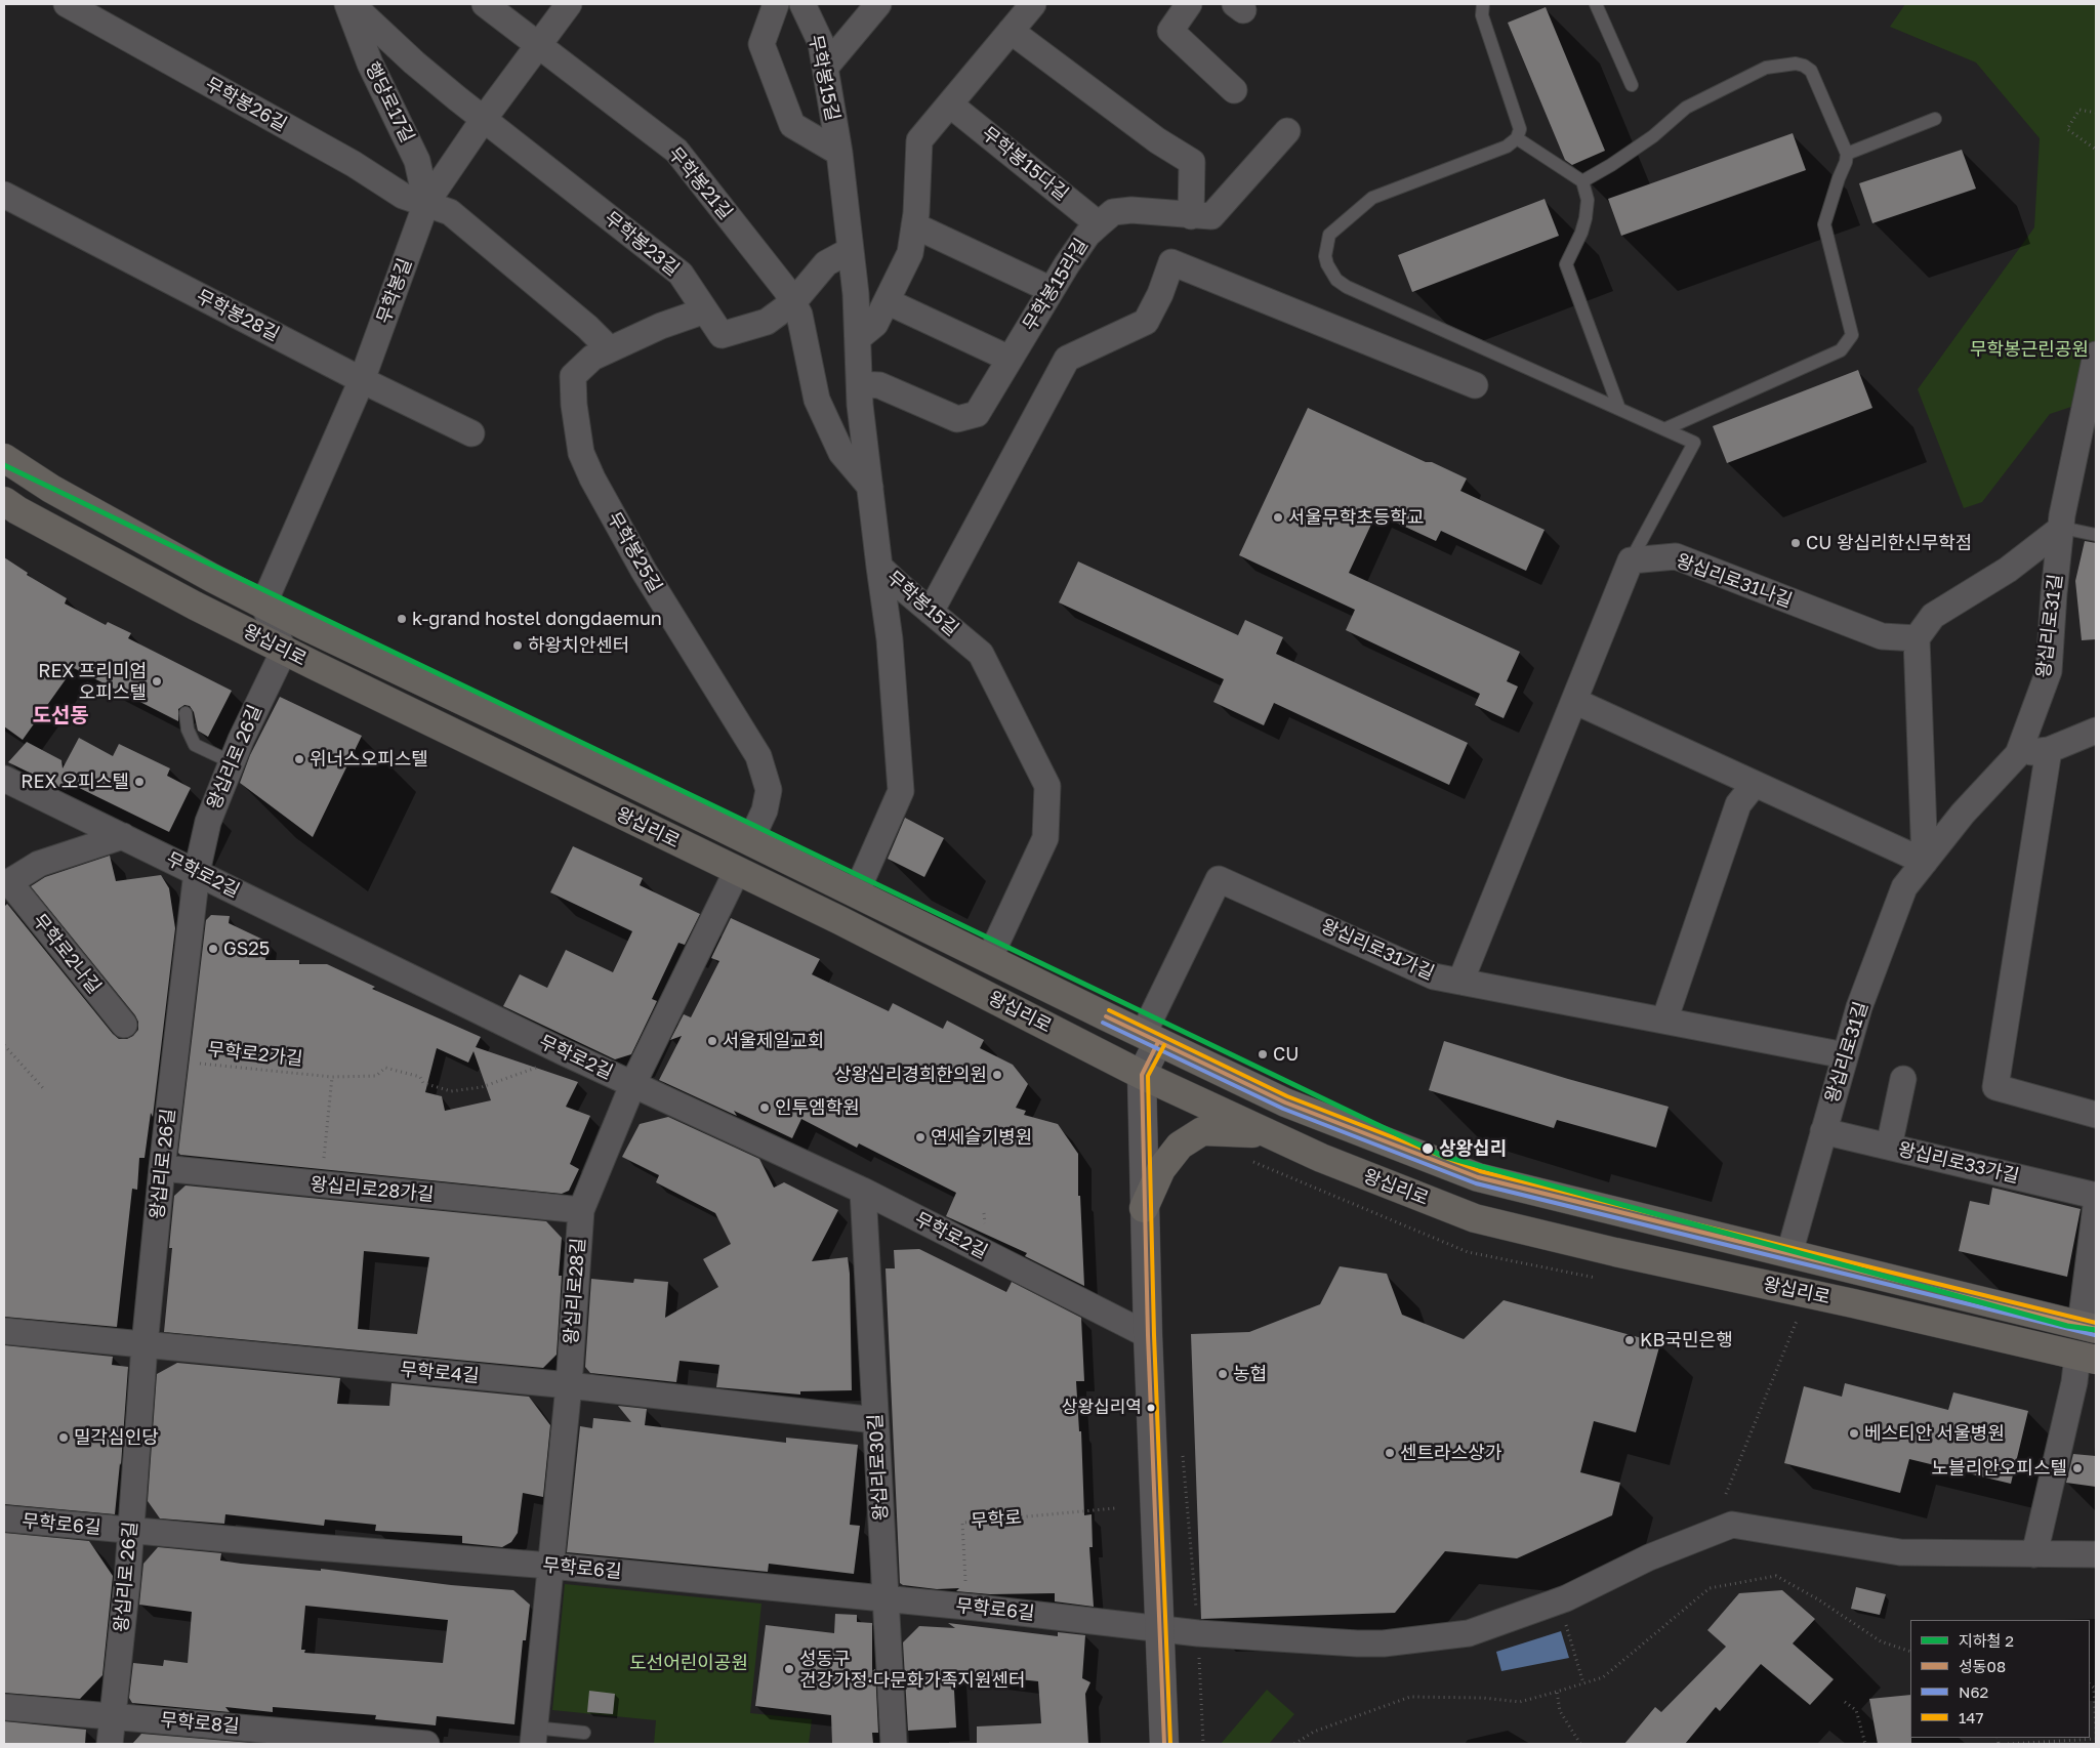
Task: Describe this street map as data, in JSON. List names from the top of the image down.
{
  "streets": {
    "main road": ["왕십리로"],
    "street": [
      "무학봉15길",
      "행당로17길",
      "무학봉26길",
      "무학봉15다길",
      "무학봉21길",
      "무학봉23길",
      "무학봉15라길",
      "무학봉길",
      "무학봉28길",
      "무학봉25길",
      "왕십리로31나길",
      "왕십리로31길",
      "왕십리로 26길",
      "무학로2길",
      "왕십리로31가길",
      "무학로2나길",
      "왕십리로33가길",
      "왕십리로28가길",
      "왕십리로28길",
      "무학로4길",
      "왕십리로30길",
      "무학로6길",
      "무학로8길"
    ],
    "path": ["무학로2가길", "무학로"]
  },
  "crossings": [
    ["무학봉15길", "무학봉21길"],
    ["무학봉15길", "무학봉15라길"],
    ["무학봉15길", "왕십리로"],
    ["행당로17길", "무학봉26길"],
    ["행당로17길", "무학봉23길"],
    ["행당로17길", "무학봉길"],
    ["무학봉26길", "무학봉길"],
    ["무학봉15다길", "무학봉15라길"],
    ["무학봉21길", "무학봉23길"],
    ["무학봉21길", "무학봉길"],
    ["무학봉23길", "무학봉길"],
    ["무학봉23길", "무학봉25길"],
    ["무학봉길", "무학봉28길"],
    ["무학봉길", "왕십리로"],
    ["무학봉25길", "왕십리로"],
    ["왕십리로31길", "왕십리로"],
    ["왕십리로31길", "왕십리로31가길"],
    ["왕십리로", "왕십리로 26길"],
    ["왕십리로", "왕십리로31가길"],
    ["왕십리로", "왕십리로28길"],
    ["왕십리로 26길", "무학로2길"],
    ["왕십리로 26길", "무학로2가길"],
    ["왕십리로 26길", "왕십리로28가길"],
    ["왕십리로 26길", "무학로4길"],
    ["왕십리로 26길", "무학로6길"],
    ["왕십리로 26길", "무학로8길"],
    ["무학로2길", "무학로2나길"],
    ["무학로2길", "무학로2가길"],
    ["무학로2길", "왕십리로28길"],
    ["무학로2길", "왕십리로30길"],
    ["왕십리로28가길", "왕십리로28길"],
    ["왕십리로28길", "무학로4길"],
    ["왕십리로28길", "무학로6길"],
    ["무학로4길", "왕십리로30길"],
    ["왕십리로30길", "무학로6길"],
    ["무학로", "무학로6길"]
  ],
  "districts": ["도선동"],
  "parks": ["무학봉근린공원", "도선어린이공원"],
  "places": [
    "서울무학초등학교",
    "CU 왕십리한신무학점",
    "k-grand hostel dongdaemun",
    "하왕치안센터",
    "REX 프리미엄 오피스텔",
    "위너스오피스텔",
    "REX 오피스텔",
    "GS25",
    "서울제일교회",
    "CU",
    "상왕십리경희한의원",
    "인투엠학원",
    "연세슬기병원",
    "상왕십리",
    "KB국민은행",
    "농협",
    "상왕십리역",
    "베스티안 서울병원",
    "밀각심인당",
    "센트라스상가",
    "노블리안오피스텔",
    "성동구 건강가정·다문화가족지원센터"
  ],
  "lines": [
    "metro line 2",
    "transit line 147",
    "transit line 성동08",
    "transit line N62"
  ],
  "legend": [
    "지하철 2",
    "성동08",
    "N62",
    "147"
  ]
}
